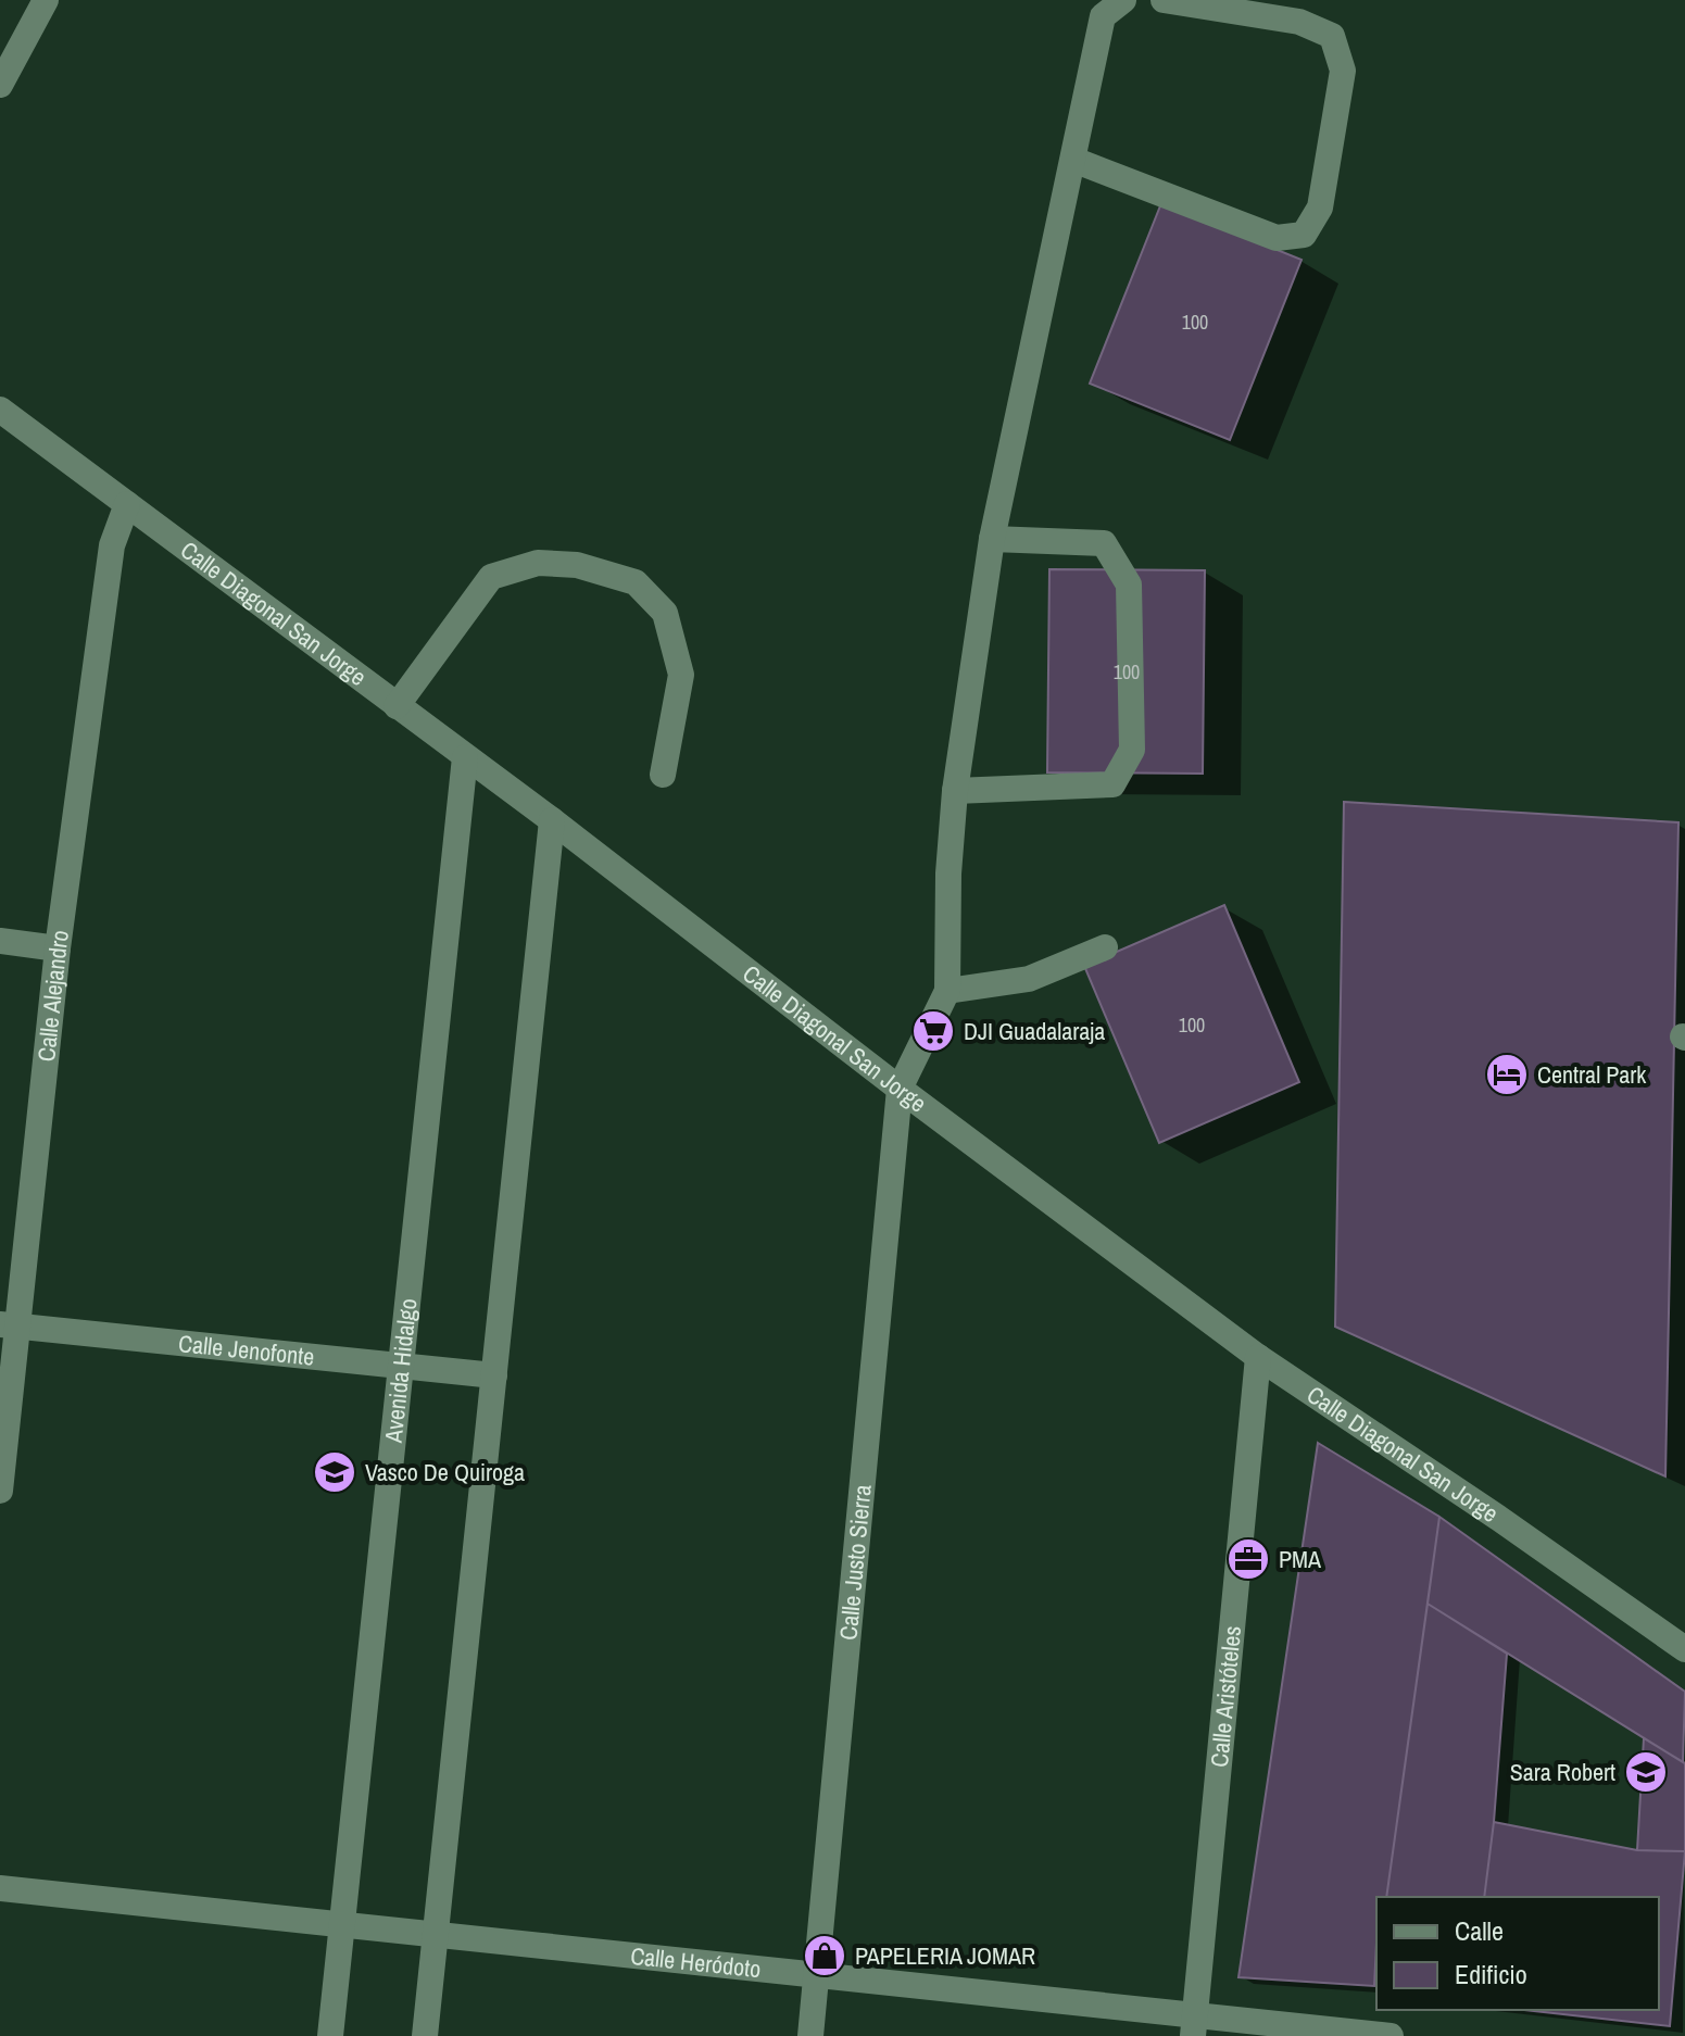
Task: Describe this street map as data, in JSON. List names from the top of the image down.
{
  "streets": {
    "street": [
      "Calle Diagonal San Jorge",
      "Calle Alejandro",
      "Calle Jenofonte",
      "Avenida Hidalgo",
      "Calle Justo Sierra",
      "Calle Aristóteles",
      "Calle Heródoto"
    ]
  },
  "crossings": [
    ["Calle Diagonal San Jorge", "Calle Alejandro"],
    ["Calle Diagonal San Jorge", "Avenida Hidalgo"],
    ["Calle Diagonal San Jorge", "Calle Justo Sierra"],
    ["Calle Diagonal San Jorge", "Calle Aristóteles"],
    ["Calle Alejandro", "Calle Jenofonte"],
    ["Calle Jenofonte", "Avenida Hidalgo"],
    ["Avenida Hidalgo", "Calle Heródoto"],
    ["Calle Justo Sierra", "Calle Heródoto"],
    ["Calle Aristóteles", "Calle Heródoto"]
  ],
  "places": {
    "supermarket": ["DJI Guadalaraja"],
    "hotel": ["Central Park"],
    "school or university": ["Vasco De Quiroga", "Sara Robert"],
    "office": ["PMA"],
    "shop": ["PAPELERIA JOMAR"]
  },
  "house_numbers": ["100", "100", "100"],
  "legend": ["Calle", "Edificio"]
}
